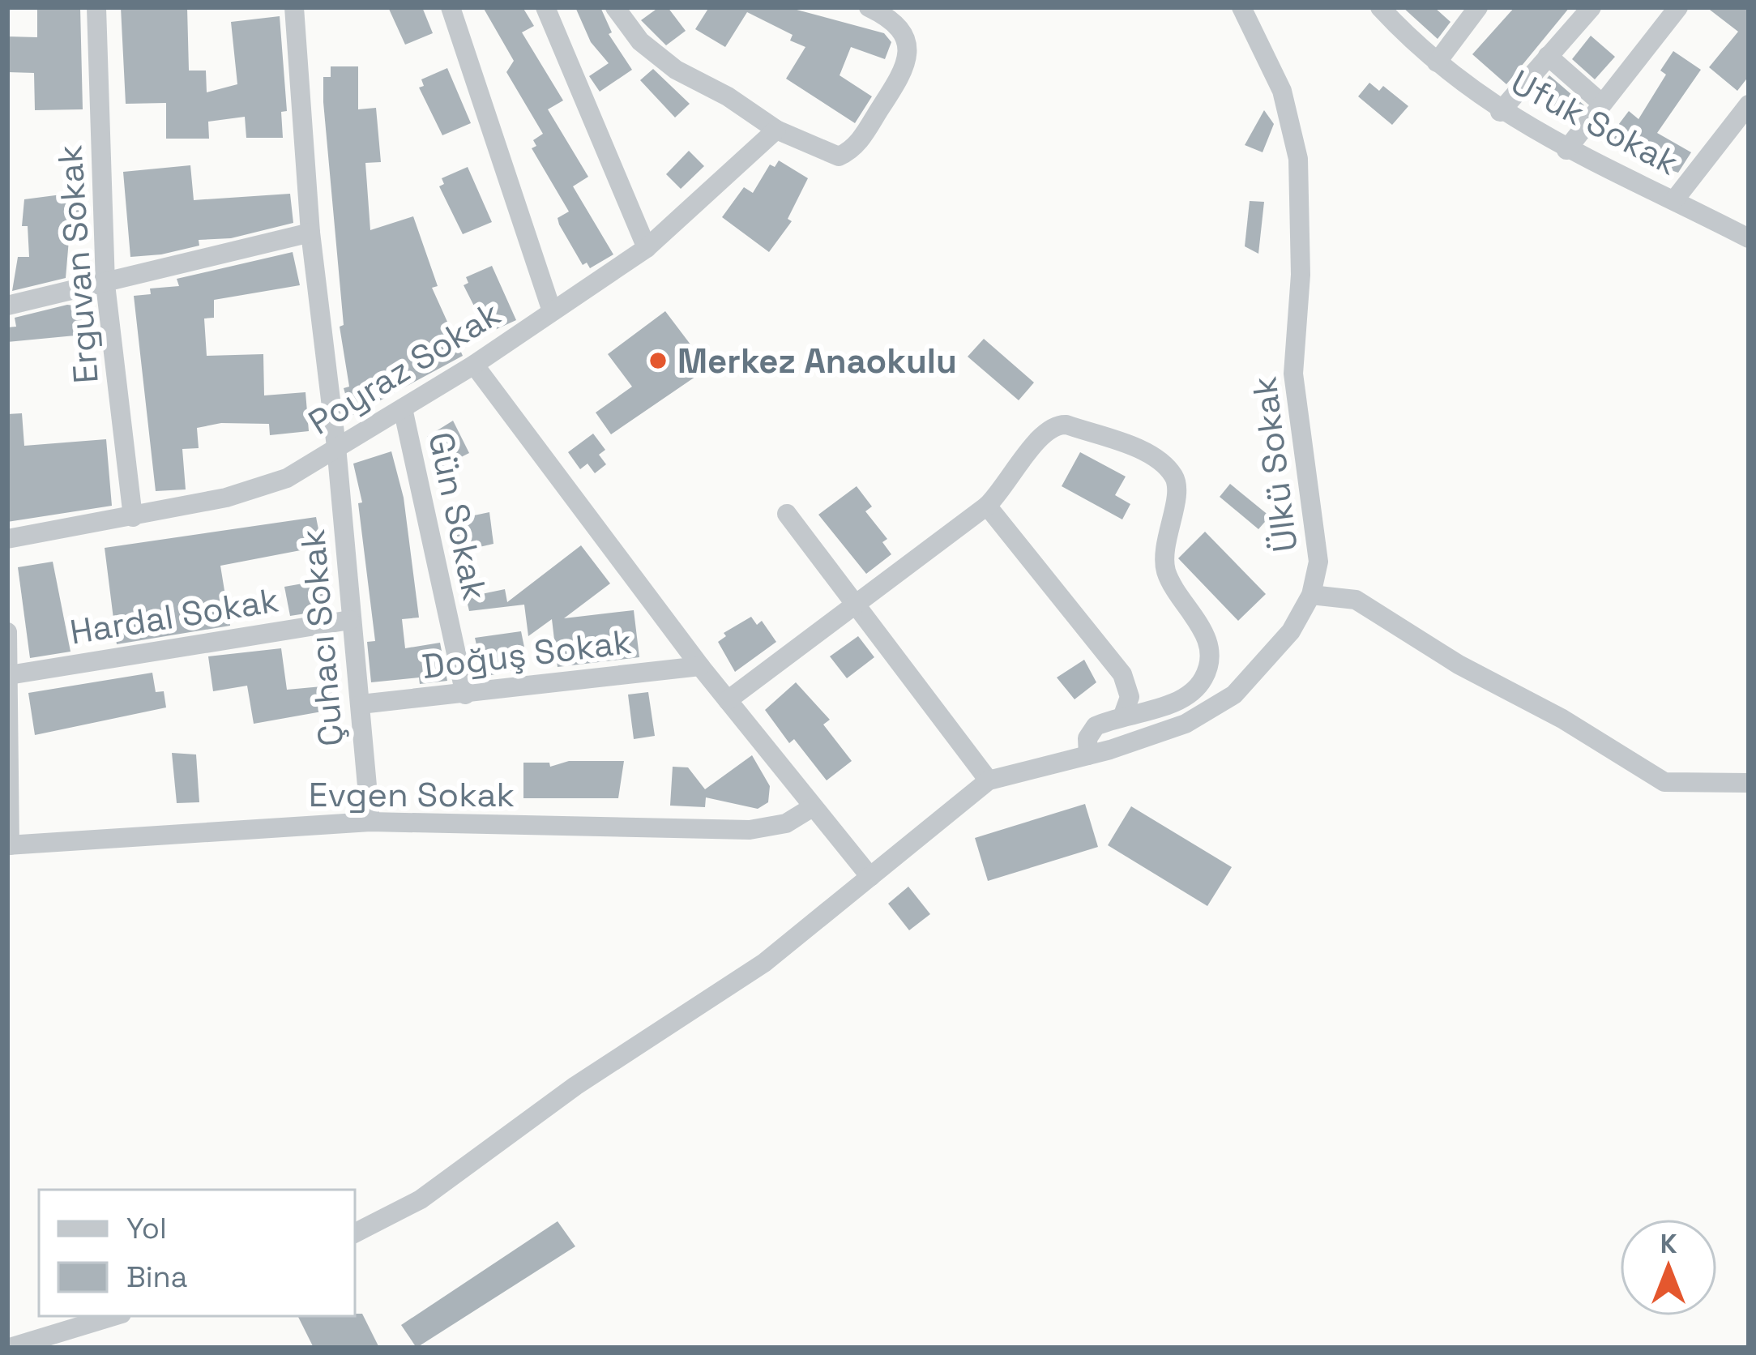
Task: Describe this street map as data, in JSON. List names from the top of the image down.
{
  "streets": {
    "street": [
      "Ufuk Sokak",
      "Erguvan Sokak",
      "Poyraz Sokak",
      "Ülkü Sokak",
      "Gün Sokak",
      "Hardal Sokak",
      "Çuhacı Sokak",
      "Doğuş Sokak",
      "Evgen Sokak"
    ]
  },
  "crossings": [
    ["Erguvan Sokak", "Poyraz Sokak"],
    ["Poyraz Sokak", "Gün Sokak"],
    ["Poyraz Sokak", "Çuhacı Sokak"],
    ["Gün Sokak", "Doğuş Sokak"],
    ["Hardal Sokak", "Çuhacı Sokak"],
    ["Çuhacı Sokak", "Doğuş Sokak"],
    ["Çuhacı Sokak", "Evgen Sokak"]
  ],
  "places": ["Merkez Anaokulu"],
  "legend": ["Yol", "Bina"],
  "north": "top"
}
